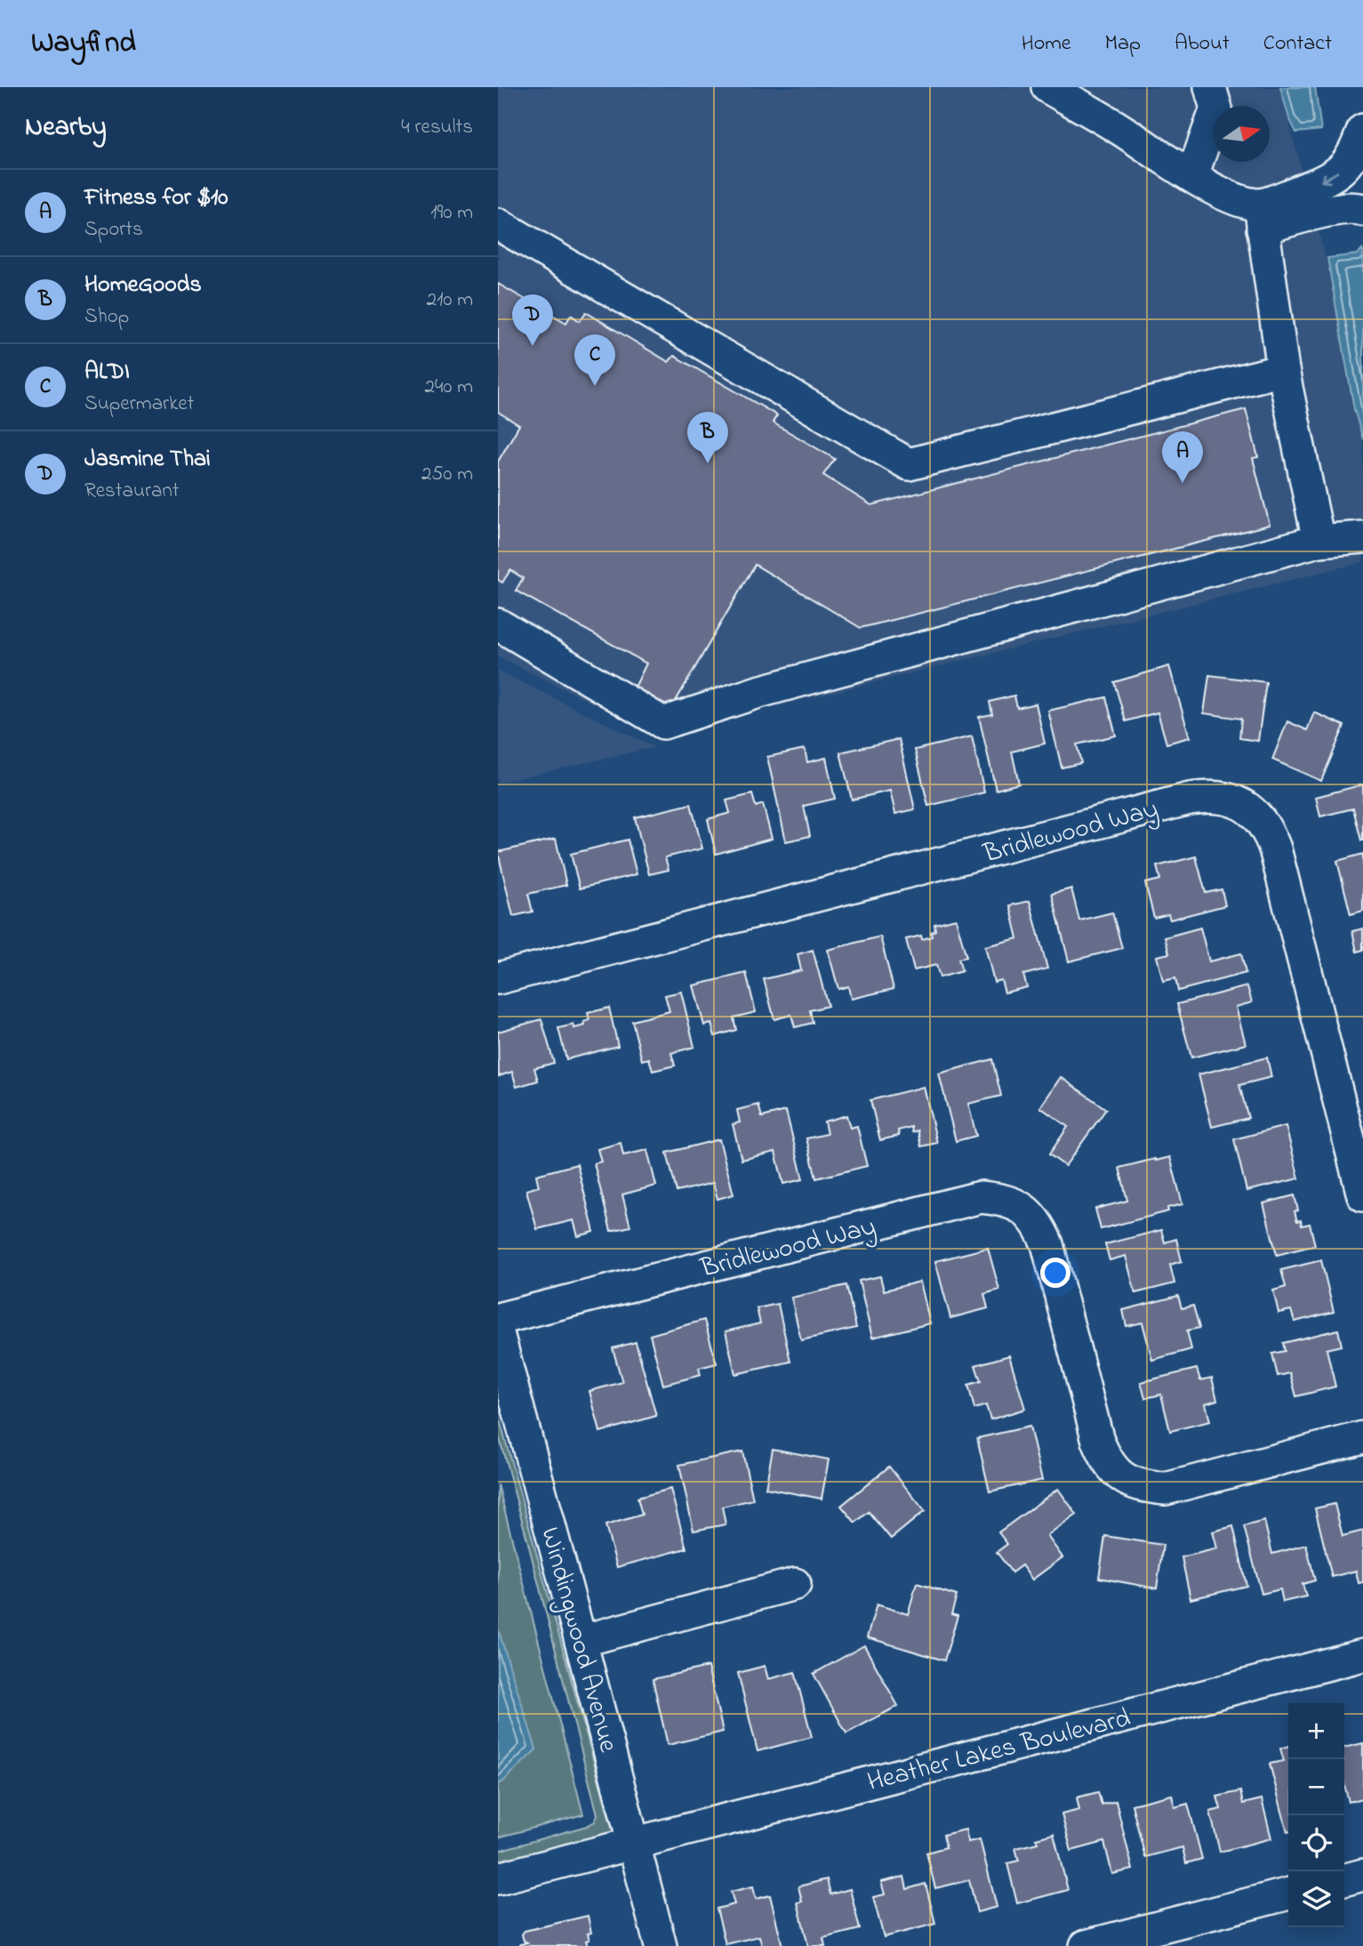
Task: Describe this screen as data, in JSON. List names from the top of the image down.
{
  "streets": {
    "street": ["Bridlewood Way", "Windingwood Avenue", "Heather Lakes Boulevard"]
  },
  "crossings": [
    ["Windingwood Avenue", "Heather Lakes Boulevard"]
  ],
  "north": "right",
  "page": {
    "header": "Wayfind",
    "nav": [
      "Home",
      "Map",
      "About",
      "Contact"
    ],
    "heading": ["Nearby", "4 results"],
    "list": [
      {
        "mark": "A",
        "name": "Fitness for $10",
        "note": "Sports",
        "value": "190 m"
      },
      {
        "mark": "B",
        "name": "HomeGoods",
        "note": "Shop",
        "value": "210 m"
      },
      {
        "mark": "C",
        "name": "ALDI",
        "note": "Supermarket",
        "value": "240 m"
      },
      {
        "mark": "D",
        "name": "Jasmine Thai",
        "note": "Restaurant",
        "value": "250 m"
      }
    ],
    "pins": [
      "D",
      "C",
      "B",
      "A"
    ],
    "map_buttons": ["+", "−"]
  }
}
